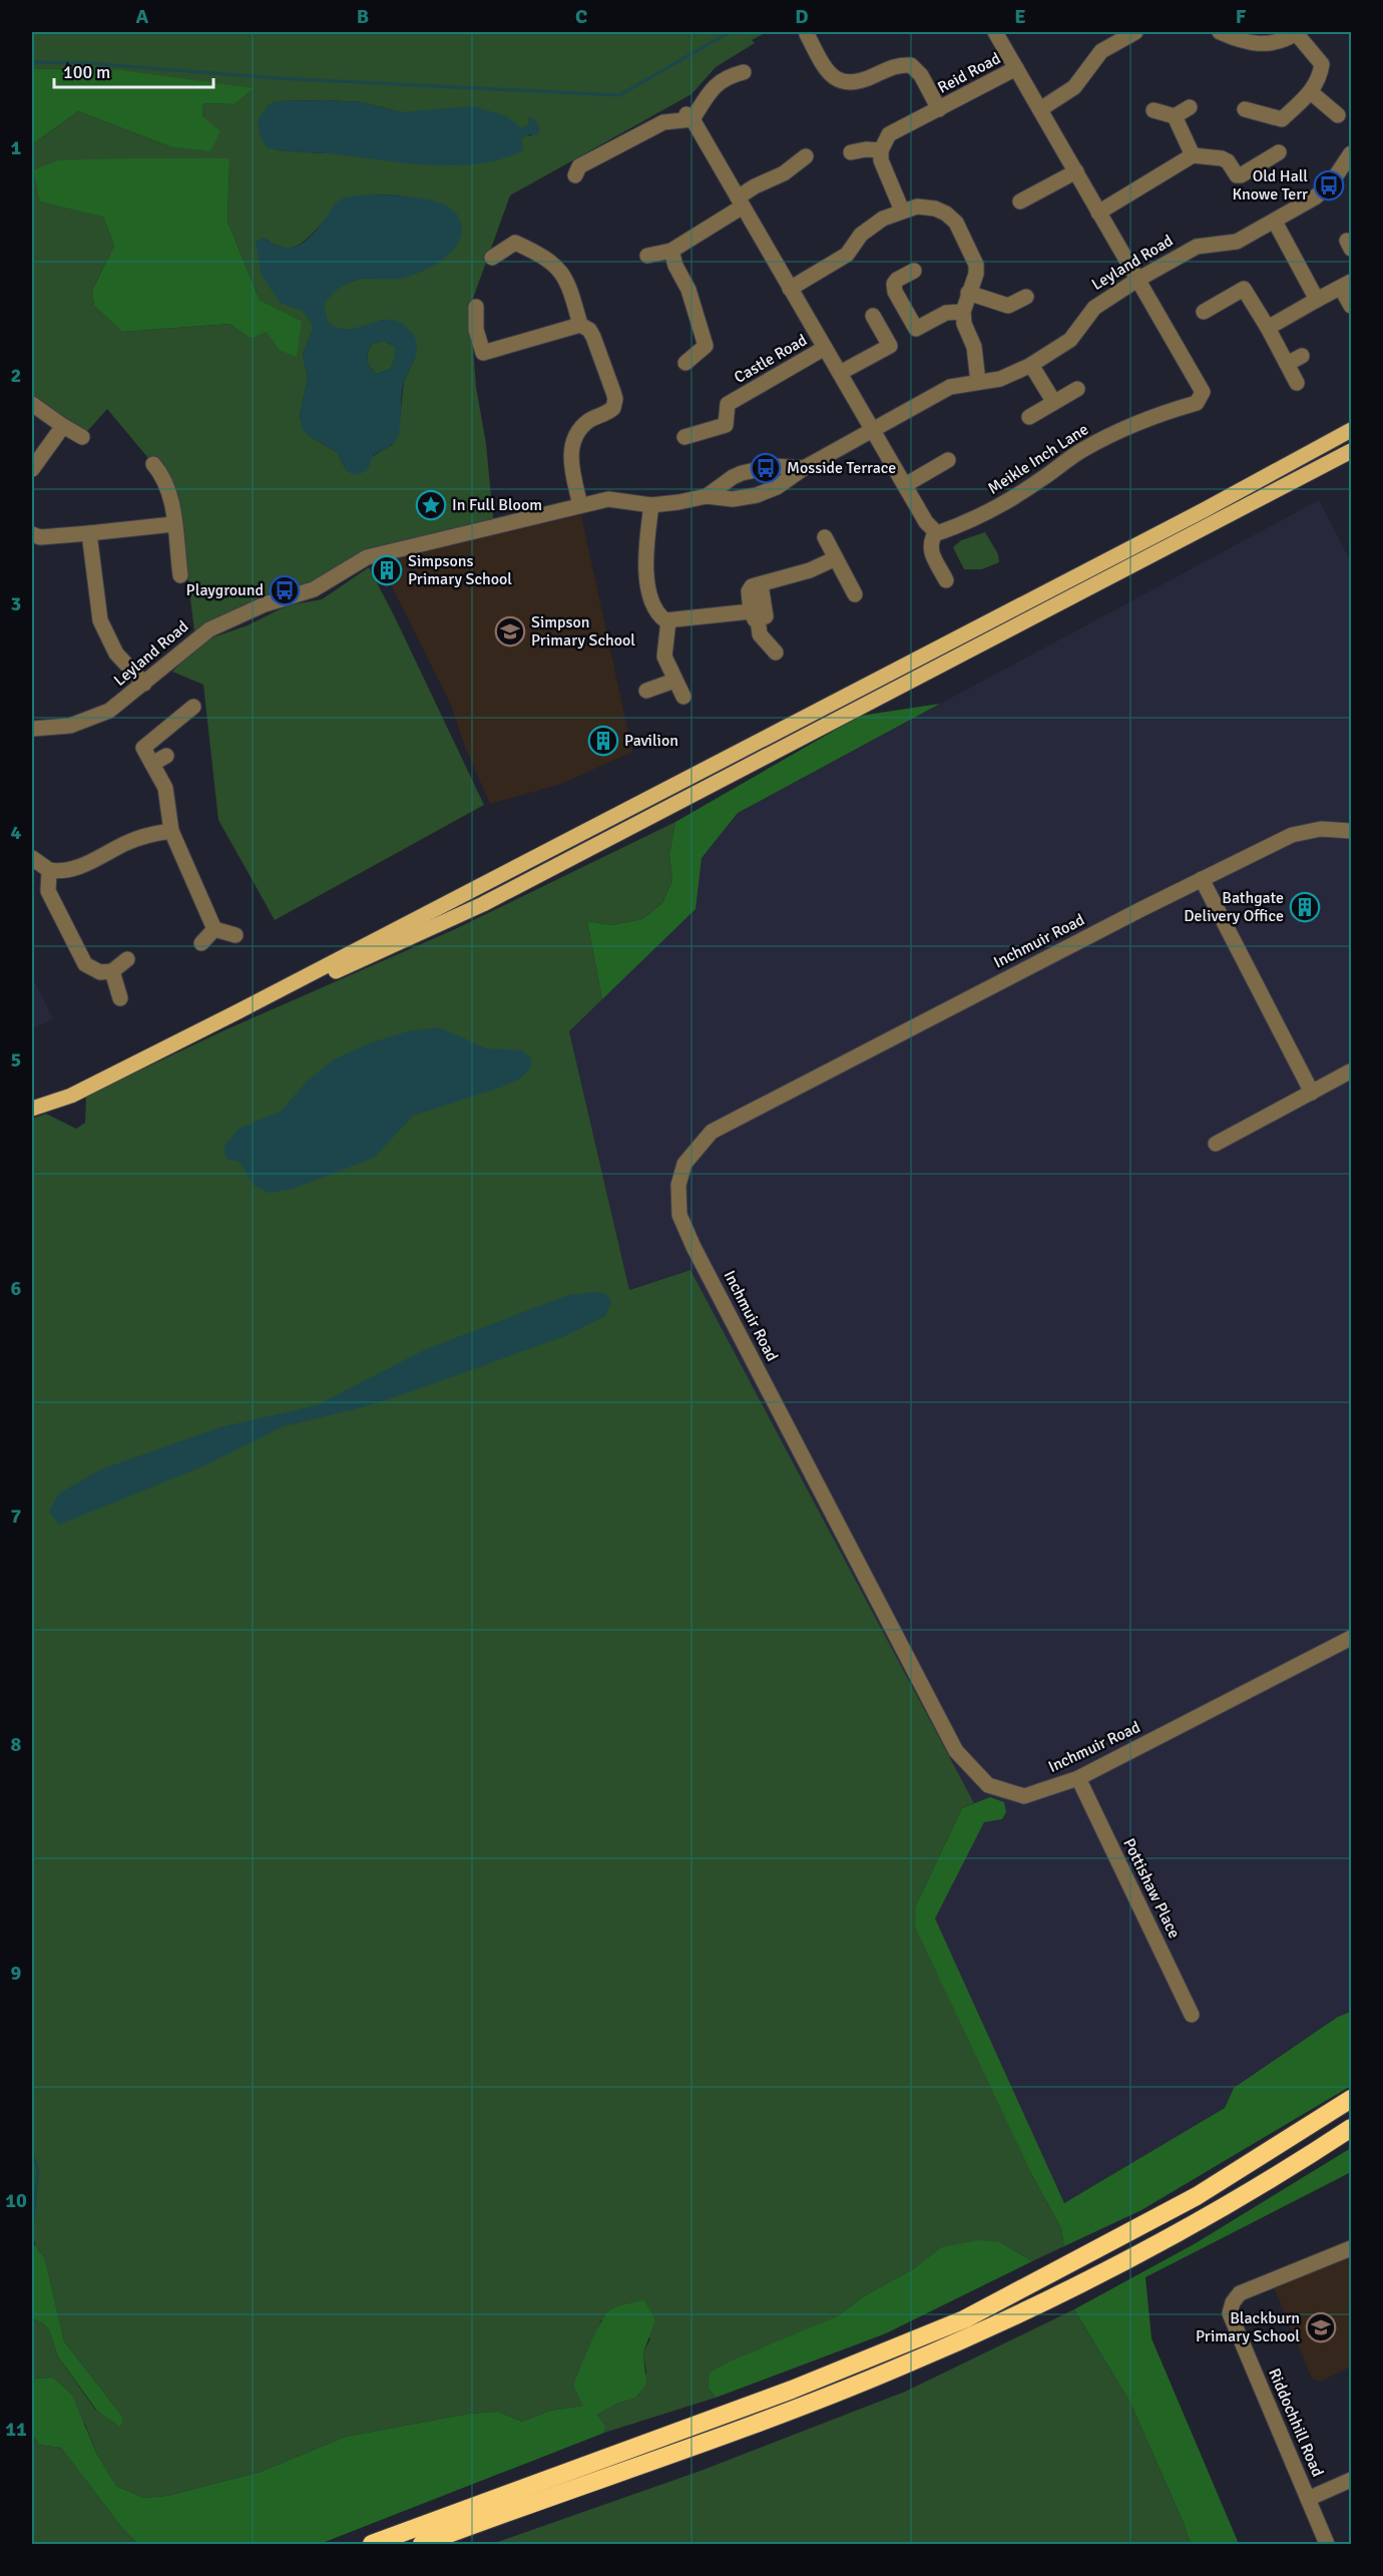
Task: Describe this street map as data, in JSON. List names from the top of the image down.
{
  "streets": {
    "street": [
      "Reid Road",
      "Leyland Road",
      "Castle Road",
      "Meikle Inch Lane",
      "Inchmuir Road",
      "Pottishaw Place",
      "Riddochhill Road"
    ]
  },
  "crossings": [
    ["Leyland Road", "Castle Road"],
    ["Leyland Road", "Meikle Inch Lane"],
    ["Inchmuir Road", "Pottishaw Place"]
  ],
  "places": {
    "bus stop": ["Old Hall Knowe Terr", "Mosside Terrace", "Playground"],
    "place": ["In Full Bloom"],
    "building": ["Simpsons Primary School", "Pavilion", "Bathgate Delivery Office"],
    "school or university": ["Simpson Primary School", "Blackburn Primary School"]
  },
  "scale_bar": "100 m",
  "grid": {
    "columns": [
      "A",
      "B",
      "C",
      "D",
      "E",
      "F"
    ],
    "rows": [
      "1",
      "2",
      "3",
      "4",
      "5",
      "6",
      "7",
      "8",
      "9",
      "10",
      "11"
    ]
  }
}
